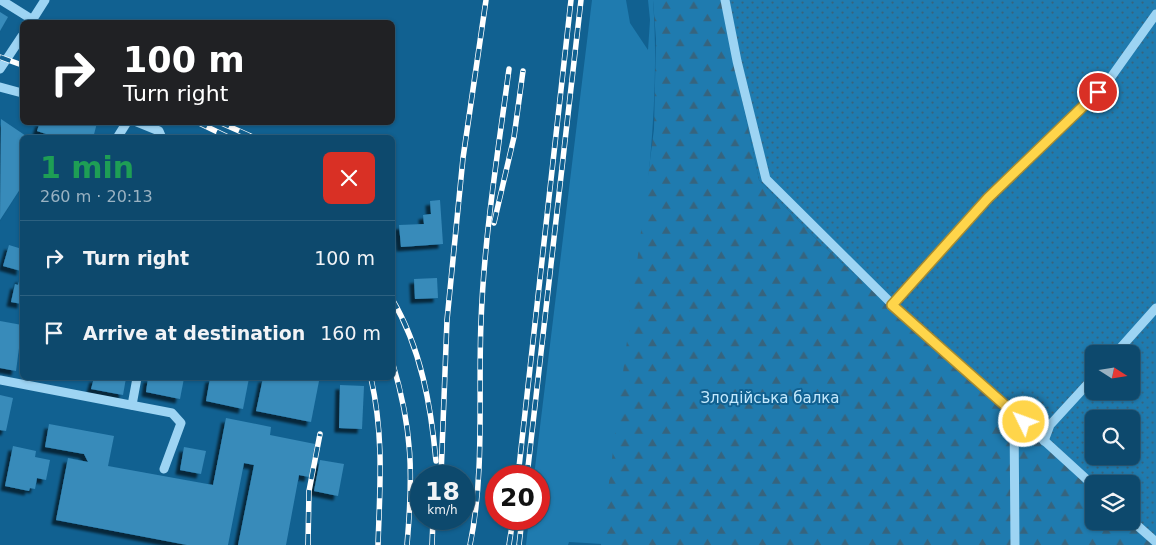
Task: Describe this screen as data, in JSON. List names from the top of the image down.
{
  "parks": ["Злодійська балка"],
  "north": "right",
  "page": {
    "turn": ["100 m", "Turn right"],
    "heading": ["1 min", "260 m · 20:13"],
    "list": [
      {
        "name": "Turn right",
        "value": "100 m"
      },
      {
        "name": "Arrive at destination",
        "value": "160 m"
      }
    ],
    "speed": "18 km/h",
    "limit": "20"
  }
}
